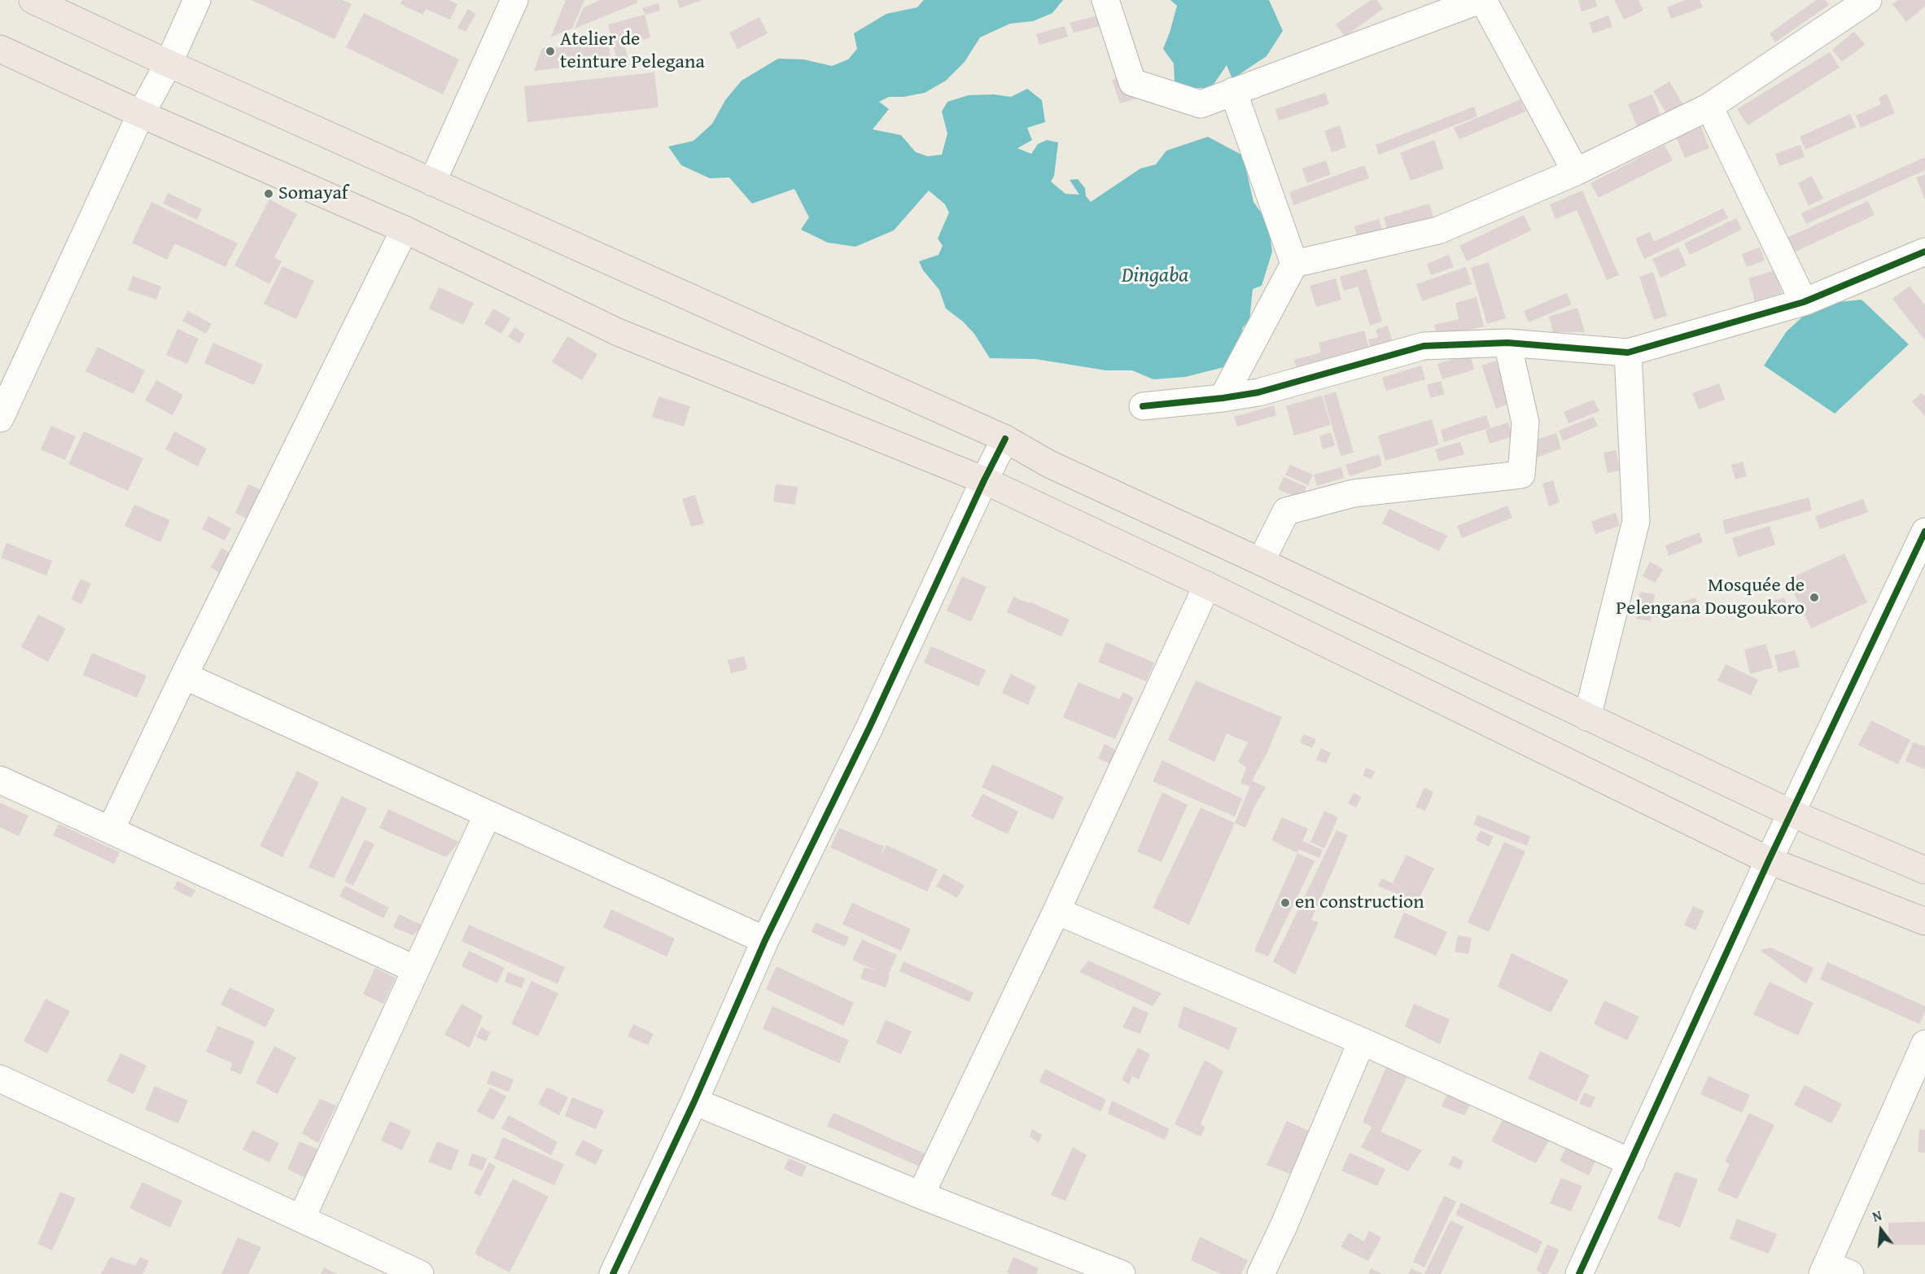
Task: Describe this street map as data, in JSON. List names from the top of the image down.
{
  "water": ["Dingaba"],
  "places": [
    "Atelier de teinture Pelegana",
    "Somayaf",
    "Mosquée de Pelengana Dougoukoro",
    "en construction"
  ],
  "north": "top"
}
